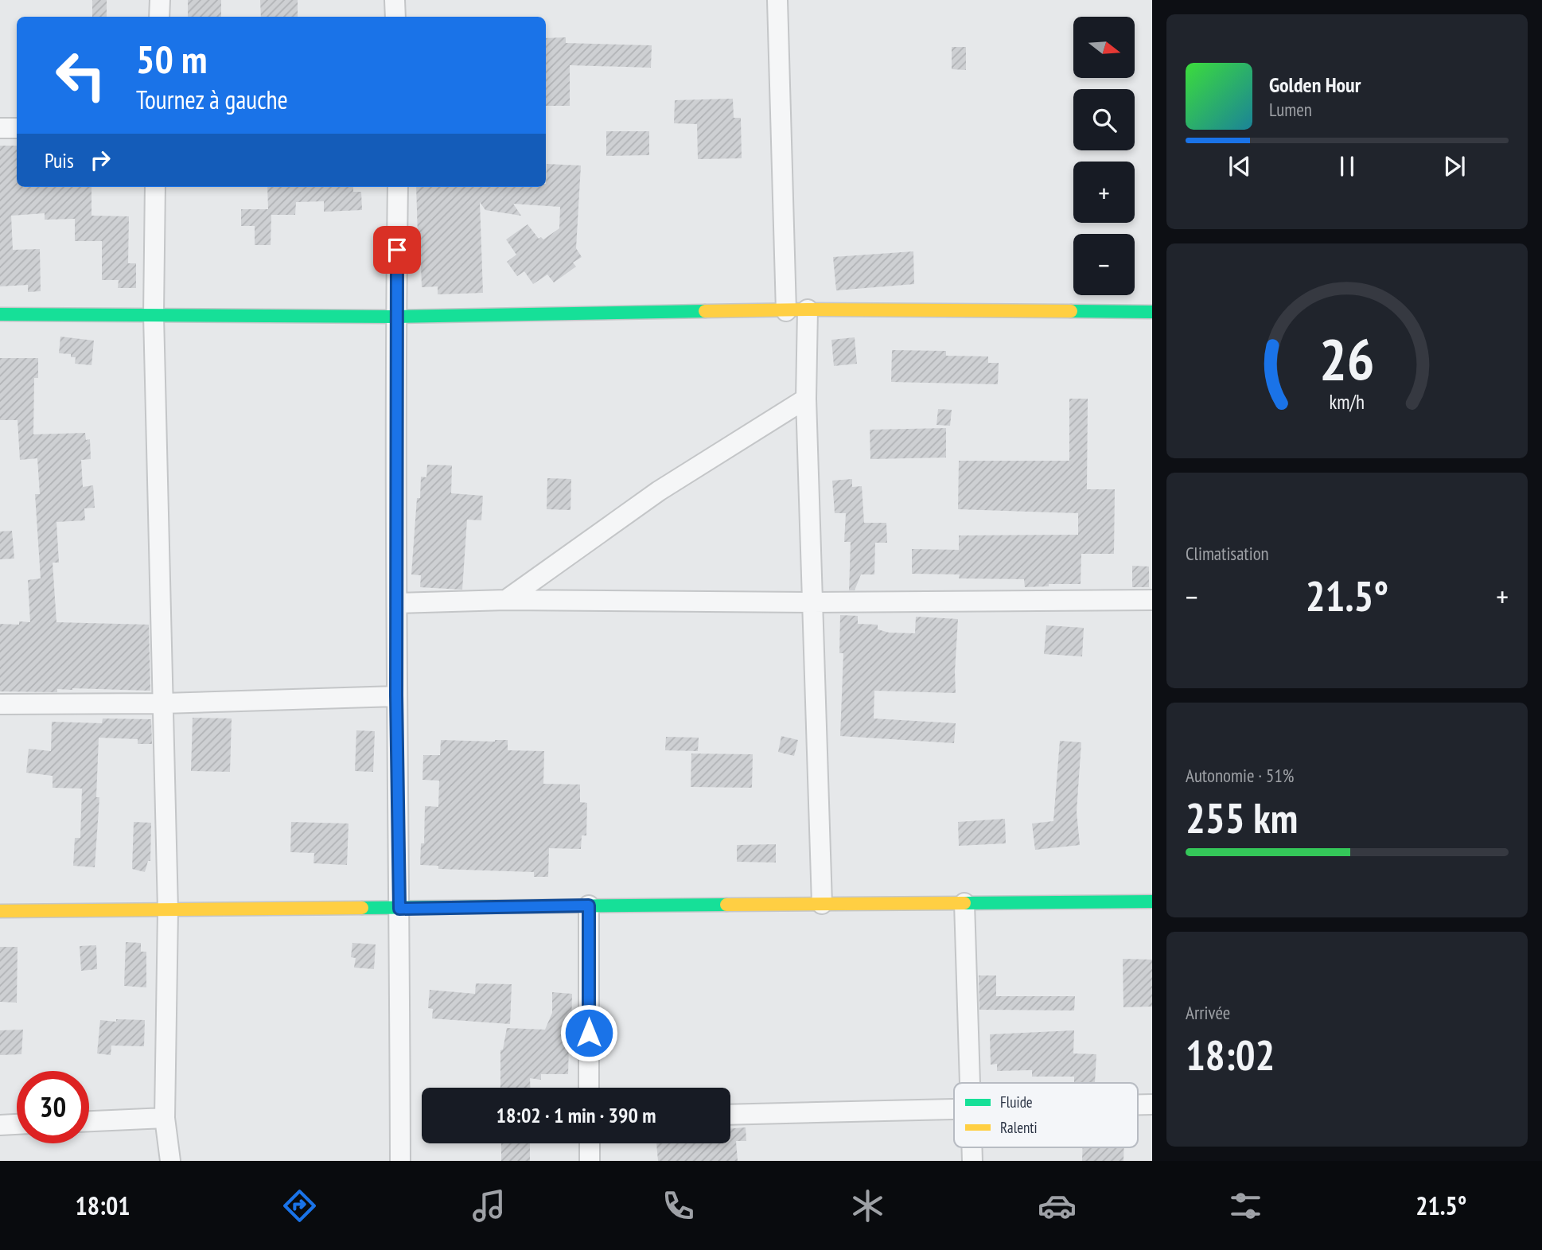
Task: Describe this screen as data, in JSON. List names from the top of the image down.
{
  "legend": ["Fluide", "Ralenti"],
  "north": "right",
  "page": {
    "map_buttons": ["+", "−"],
    "turn": ["50 m", "Tournez à gauche"],
    "song": ["Golden Hour", "Lumen"],
    "then": "Puis",
    "tile": [
      "Climatisation",
      ["Autonomie · 51%", "255 km"],
      ["Arrivée", "18:02"]
    ],
    "heat": ["−", "21.5°", "+"],
    "limit": "30",
    "trip": "18:02 · 1 min · 390 m",
    "tabs": ["18:01", "21.5°"],
    "gauge": ["26", "km/h"]
  }
}
